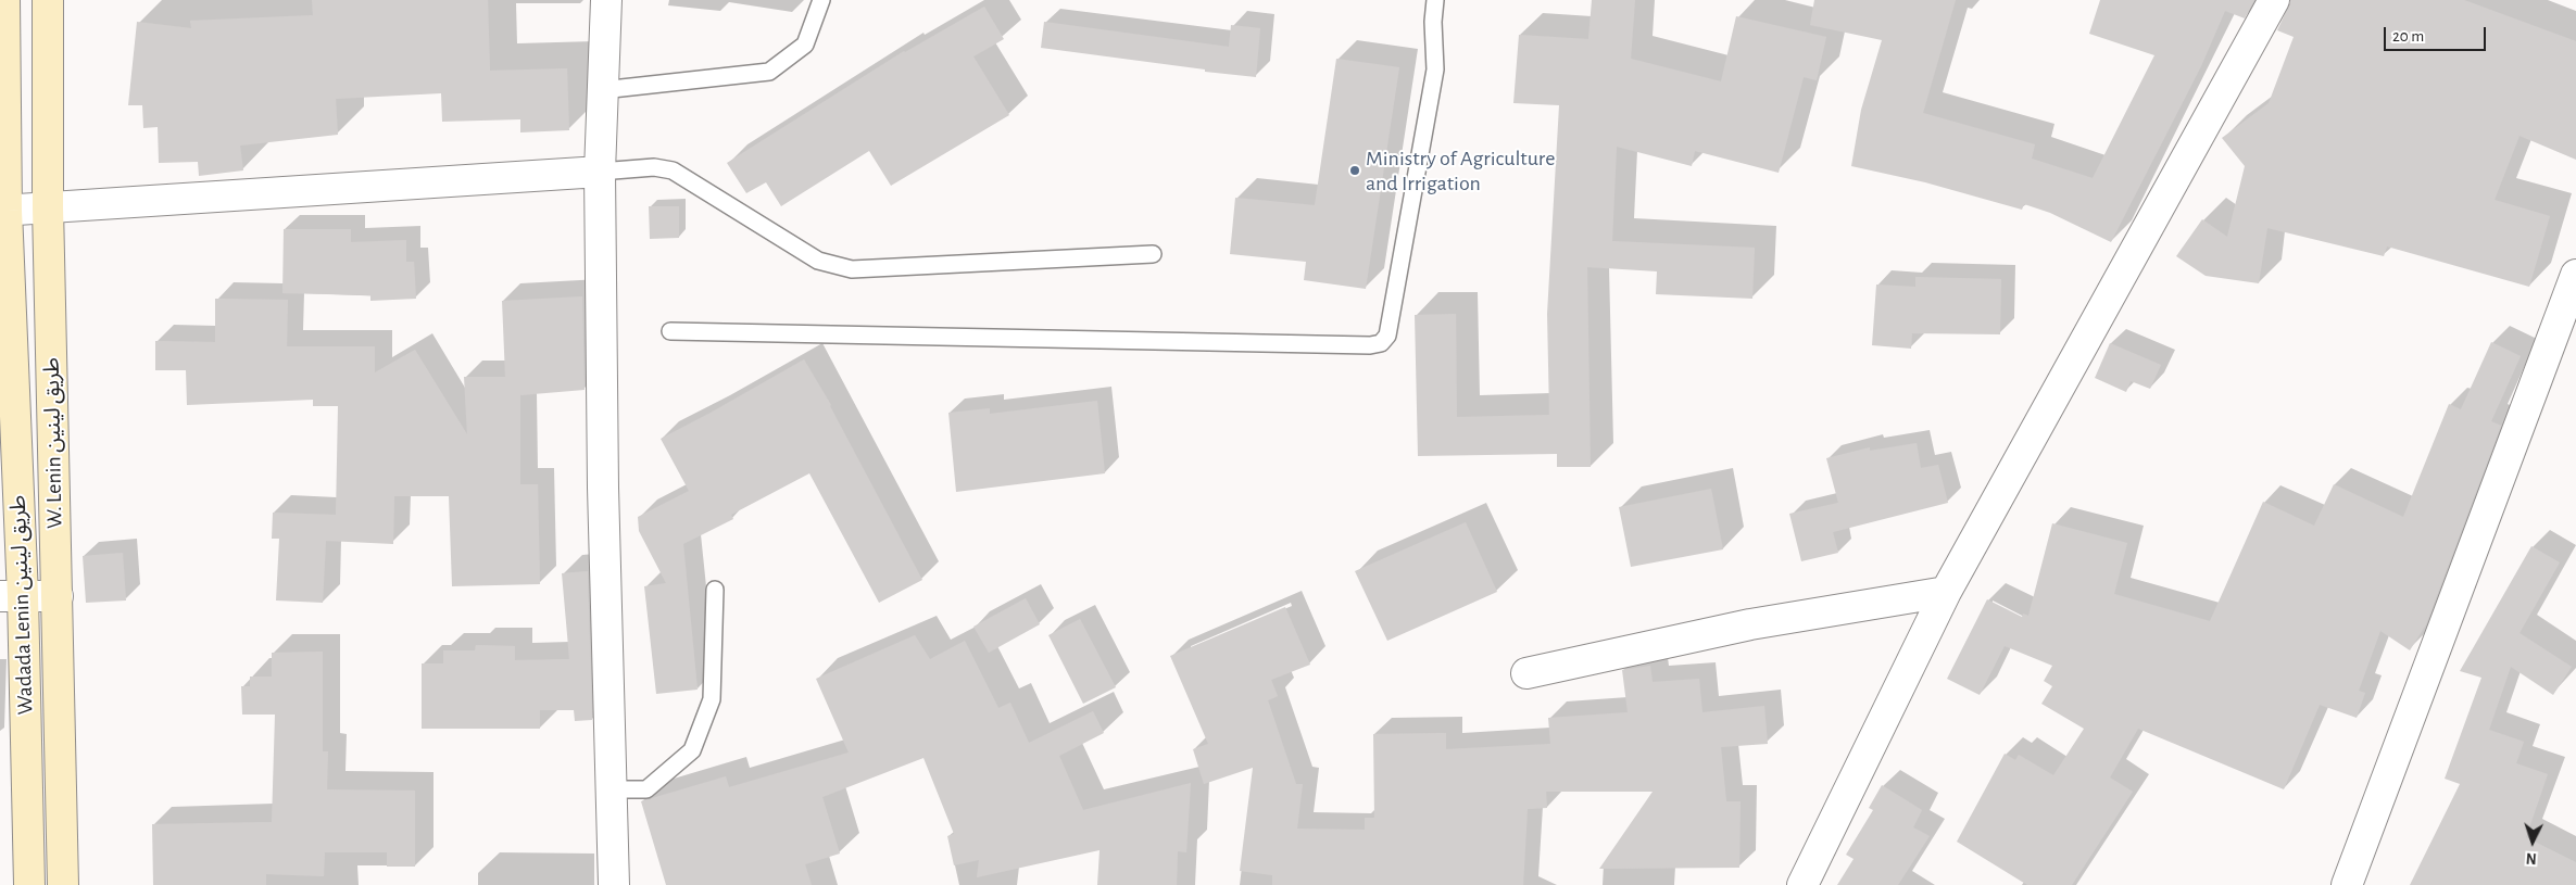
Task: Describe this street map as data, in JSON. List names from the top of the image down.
{
  "streets": {
    "main road": ["W. Lenin طريق لينين", "Wadada Lenin طريق لينين"]
  },
  "places": ["Ministry of Agriculture and Irrigation"],
  "scale_bar": "20 m",
  "north": "bottom"
}
